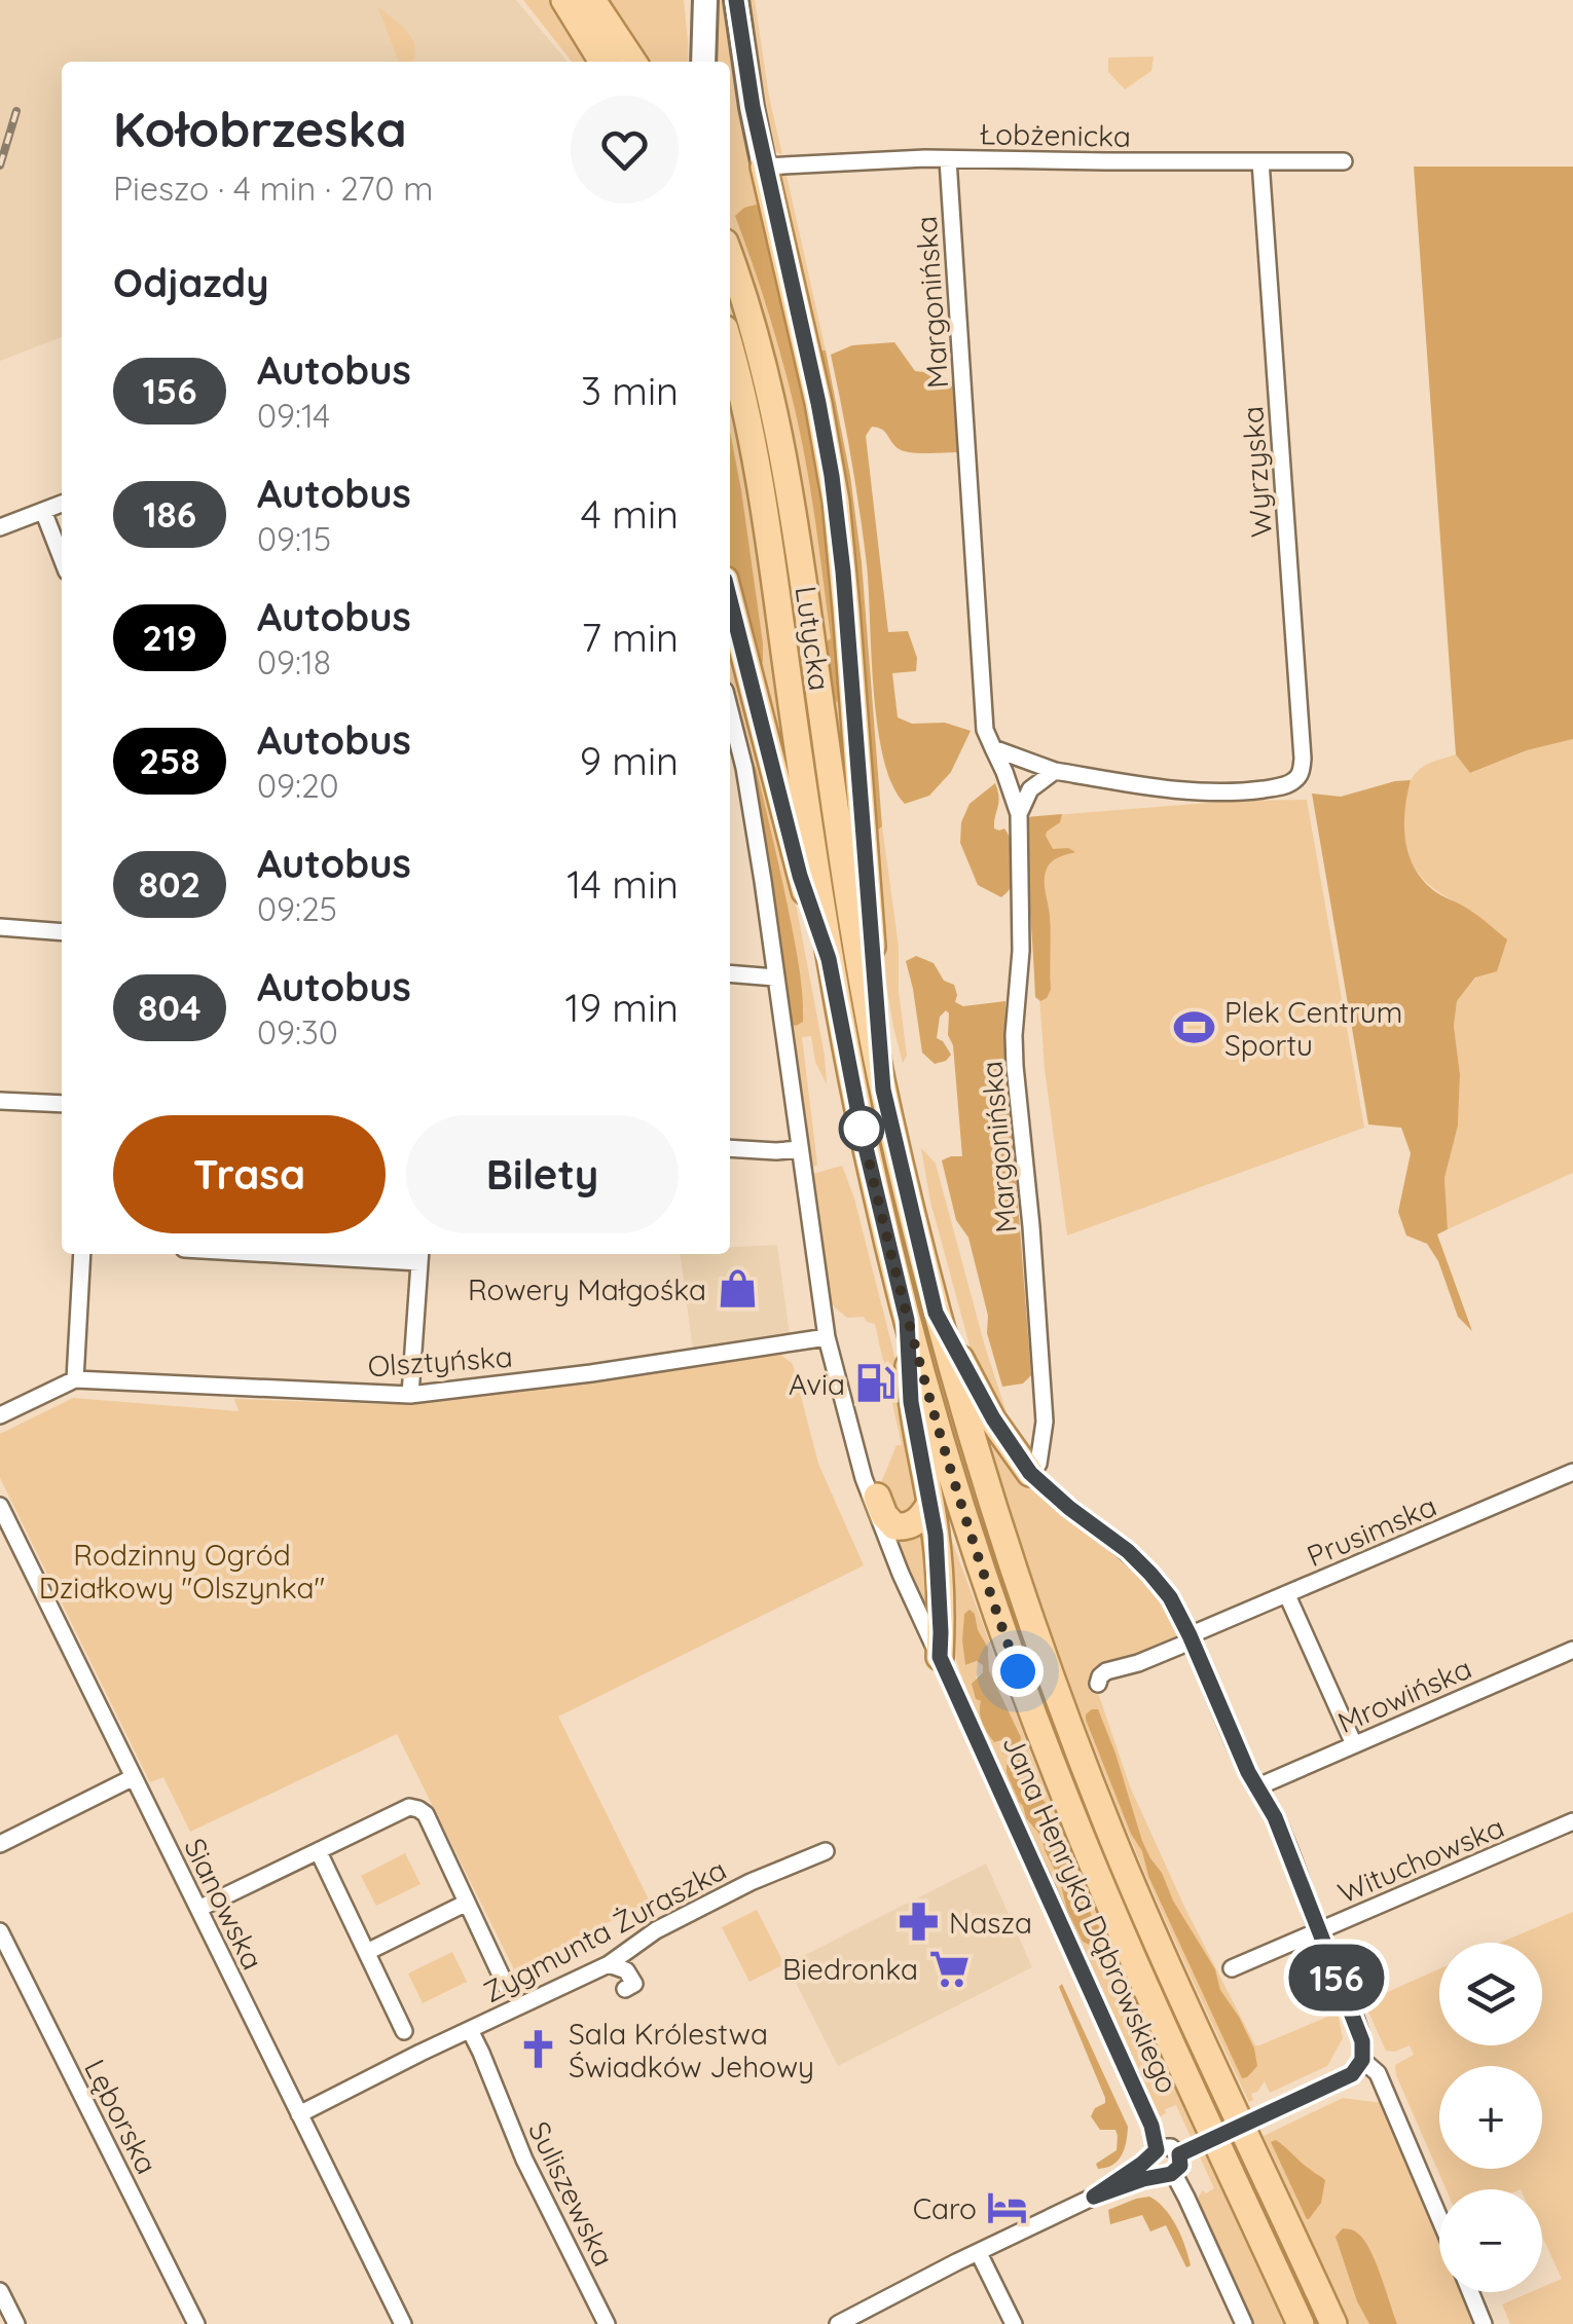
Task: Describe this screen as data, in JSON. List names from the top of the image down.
{
  "streets": {
    "main road": ["Lutycka", "Jana Henryka Dąbrowskiego"],
    "street": [
      "Łobżenicka",
      "Margonińska",
      "Wyrzyska",
      "Olsztyńska",
      "Prusimska",
      "Mrowińska",
      "Wituchowska",
      "Sianowska",
      "Zygmunta Żuraszka",
      "Lęborska",
      "Suliszewska"
    ]
  },
  "crossings": [
    ["Łobżenicka", "Margonińska"],
    ["Łobżenicka", "Wyrzyska"],
    ["Lutycka", "Jana Henryka Dąbrowskiego"],
    ["Olsztyńska", "Jana Henryka Dąbrowskiego"],
    ["Sianowska", "Zygmunta Żuraszka"],
    ["Zygmunta Żuraszka", "Suliszewska"]
  ],
  "parks": ["Rodzinny Ogród Działkowy \"Olszynka\""],
  "places": {
    "sports": ["Plek Centrum Sportu"],
    "shop": ["Rowery Małgośka"],
    "fuel station": ["Avia"],
    "pharmacy": ["Nasza"],
    "supermarket": ["Biedronka"],
    "church": ["Sala Królestwa Świadków Jehowy"],
    "hotel": ["Caro"]
  },
  "lines": ["bus line 156"],
  "page": {
    "on_map": "156",
    "heading": [
      ["Kołobrzeska", "Pieszo · 4 min · 270 m"],
      "Odjazdy"
    ],
    "list": [
      {
        "mark": "156",
        "name": "Autobus",
        "note": "09:14",
        "value": "3 min"
      },
      {
        "mark": "186",
        "name": "Autobus",
        "note": "09:15",
        "value": "4 min"
      },
      {
        "mark": "219",
        "name": "Autobus",
        "note": "09:18",
        "value": "7 min"
      },
      {
        "mark": "258",
        "name": "Autobus",
        "note": "09:20",
        "value": "9 min"
      },
      {
        "mark": "802",
        "name": "Autobus",
        "note": "09:25",
        "value": "14 min"
      },
      {
        "mark": "804",
        "name": "Autobus",
        "note": "09:30",
        "value": "19 min"
      }
    ],
    "buttons": ["Trasa", "Bilety"],
    "map_buttons": ["+", "−"]
  }
}
